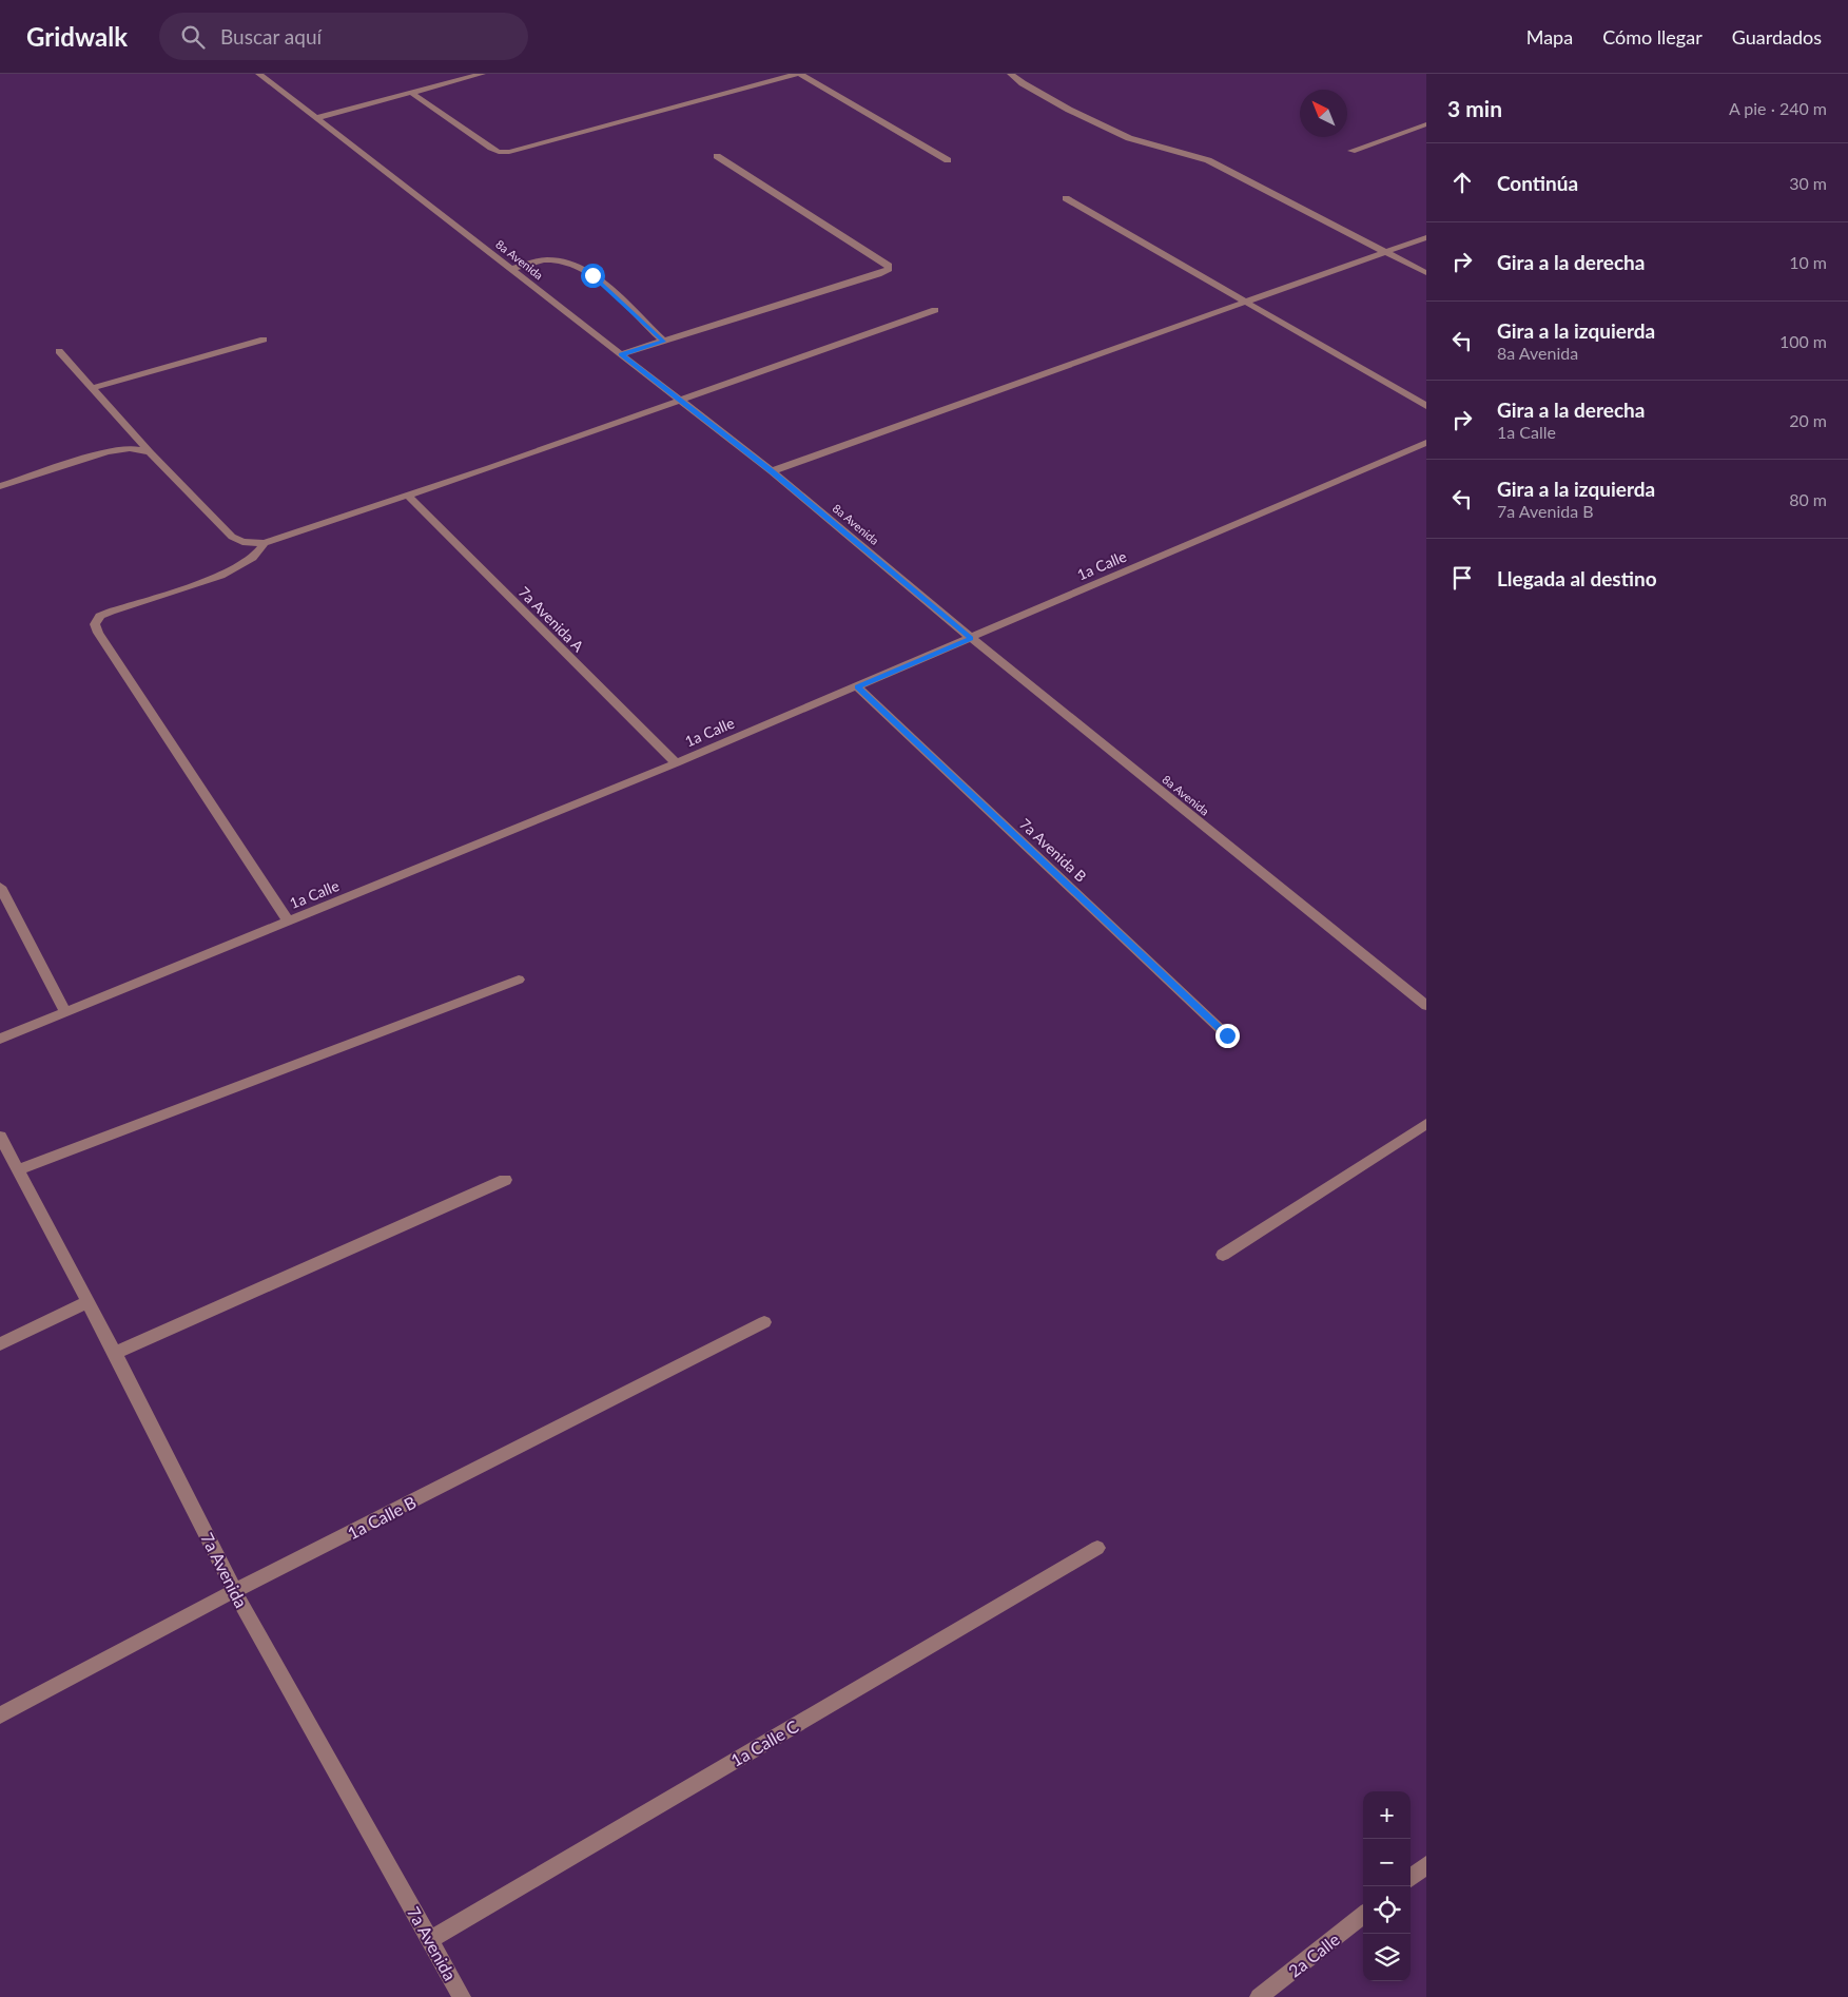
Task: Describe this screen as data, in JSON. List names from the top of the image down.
{
  "streets": {
    "street": [
      "8a Avenida",
      "1a Calle",
      "7a Avenida A",
      "7a Avenida B",
      "1a Calle B",
      "7a Avenida",
      "1a Calle C",
      "2a Calle"
    ]
  },
  "crossings": [
    ["8a Avenida", "1a Calle"],
    ["1a Calle", "7a Avenida A"],
    ["1a Calle", "7a Avenida B"],
    ["1a Calle B", "7a Avenida"],
    ["7a Avenida", "1a Calle C"]
  ],
  "north": "top left",
  "page": {
    "header": "Gridwalk",
    "search": "Buscar aquí",
    "nav": ["Mapa", "Cómo llegar", "Guardados"],
    "heading": ["3 min", "A pie · 240 m"],
    "list": [
      ["Continúa", "30 m"],
      ["Gira a la derecha", "10 m"],
      ["Gira a la izquierda", "8a Avenida", "100 m"],
      ["Gira a la derecha", "1a Calle", "20 m"],
      ["Gira a la izquierda", "7a Avenida B", "80 m"],
      "Llegada al destino"
    ],
    "map_buttons": ["+", "−"]
  }
}
